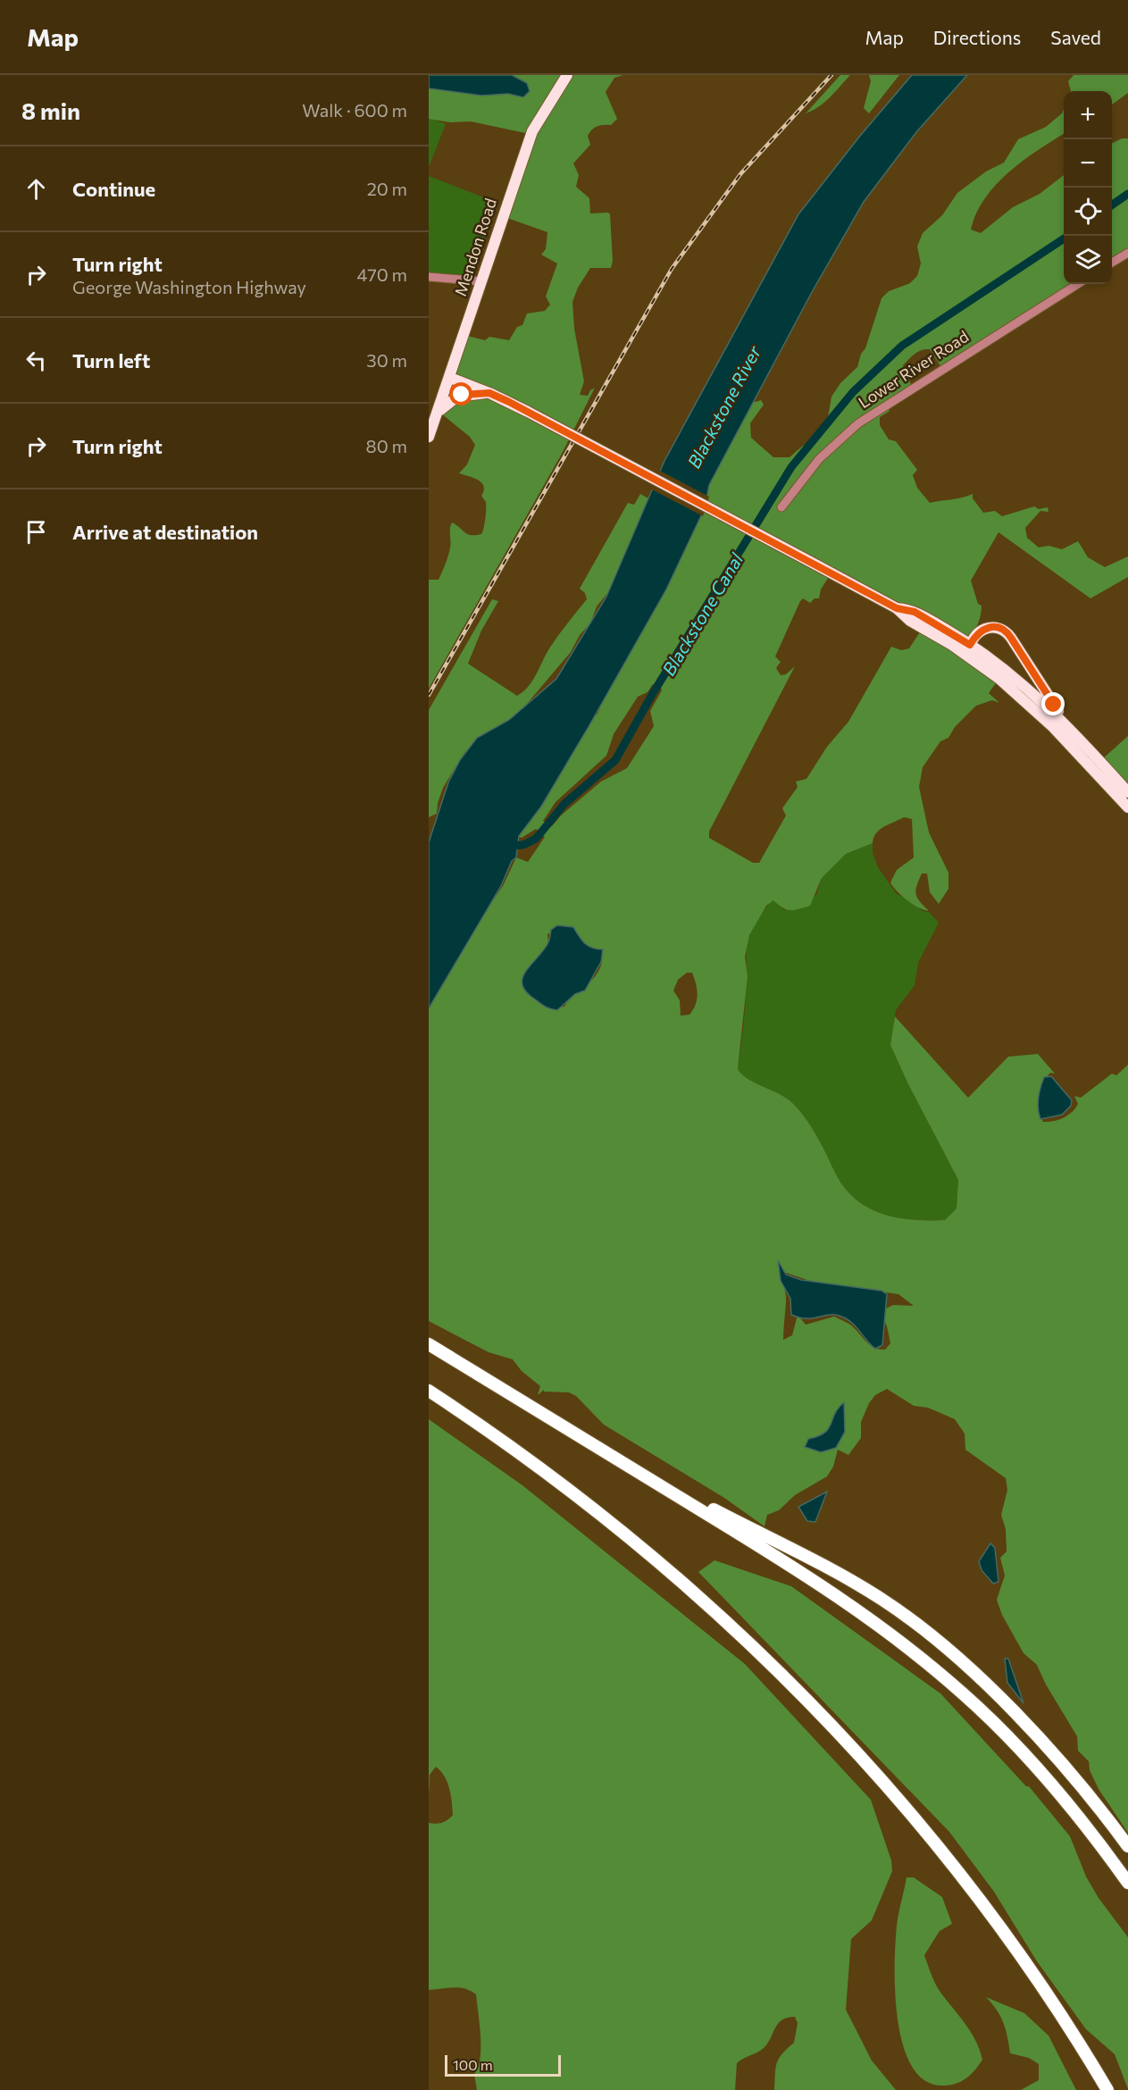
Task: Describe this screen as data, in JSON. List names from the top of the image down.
{
  "streets": {
    "main road": ["Mendon Road"],
    "street": ["Lower River Road"]
  },
  "water": ["Blackstone River", "Blackstone Canal"],
  "scale_bar": "100 m",
  "page": {
    "header": "Map",
    "nav": ["Map", "Directions", "Saved"],
    "heading": ["8 min", "Walk · 600 m"],
    "map_buttons": ["+", "−"],
    "list": [
      ["Continue", "20 m"],
      ["Turn right", "George Washington Highway", "470 m"],
      ["Turn left", "30 m"],
      ["Turn right", "80 m"],
      "Arrive at destination"
    ],
    "scale": "100 m"
  }
}
